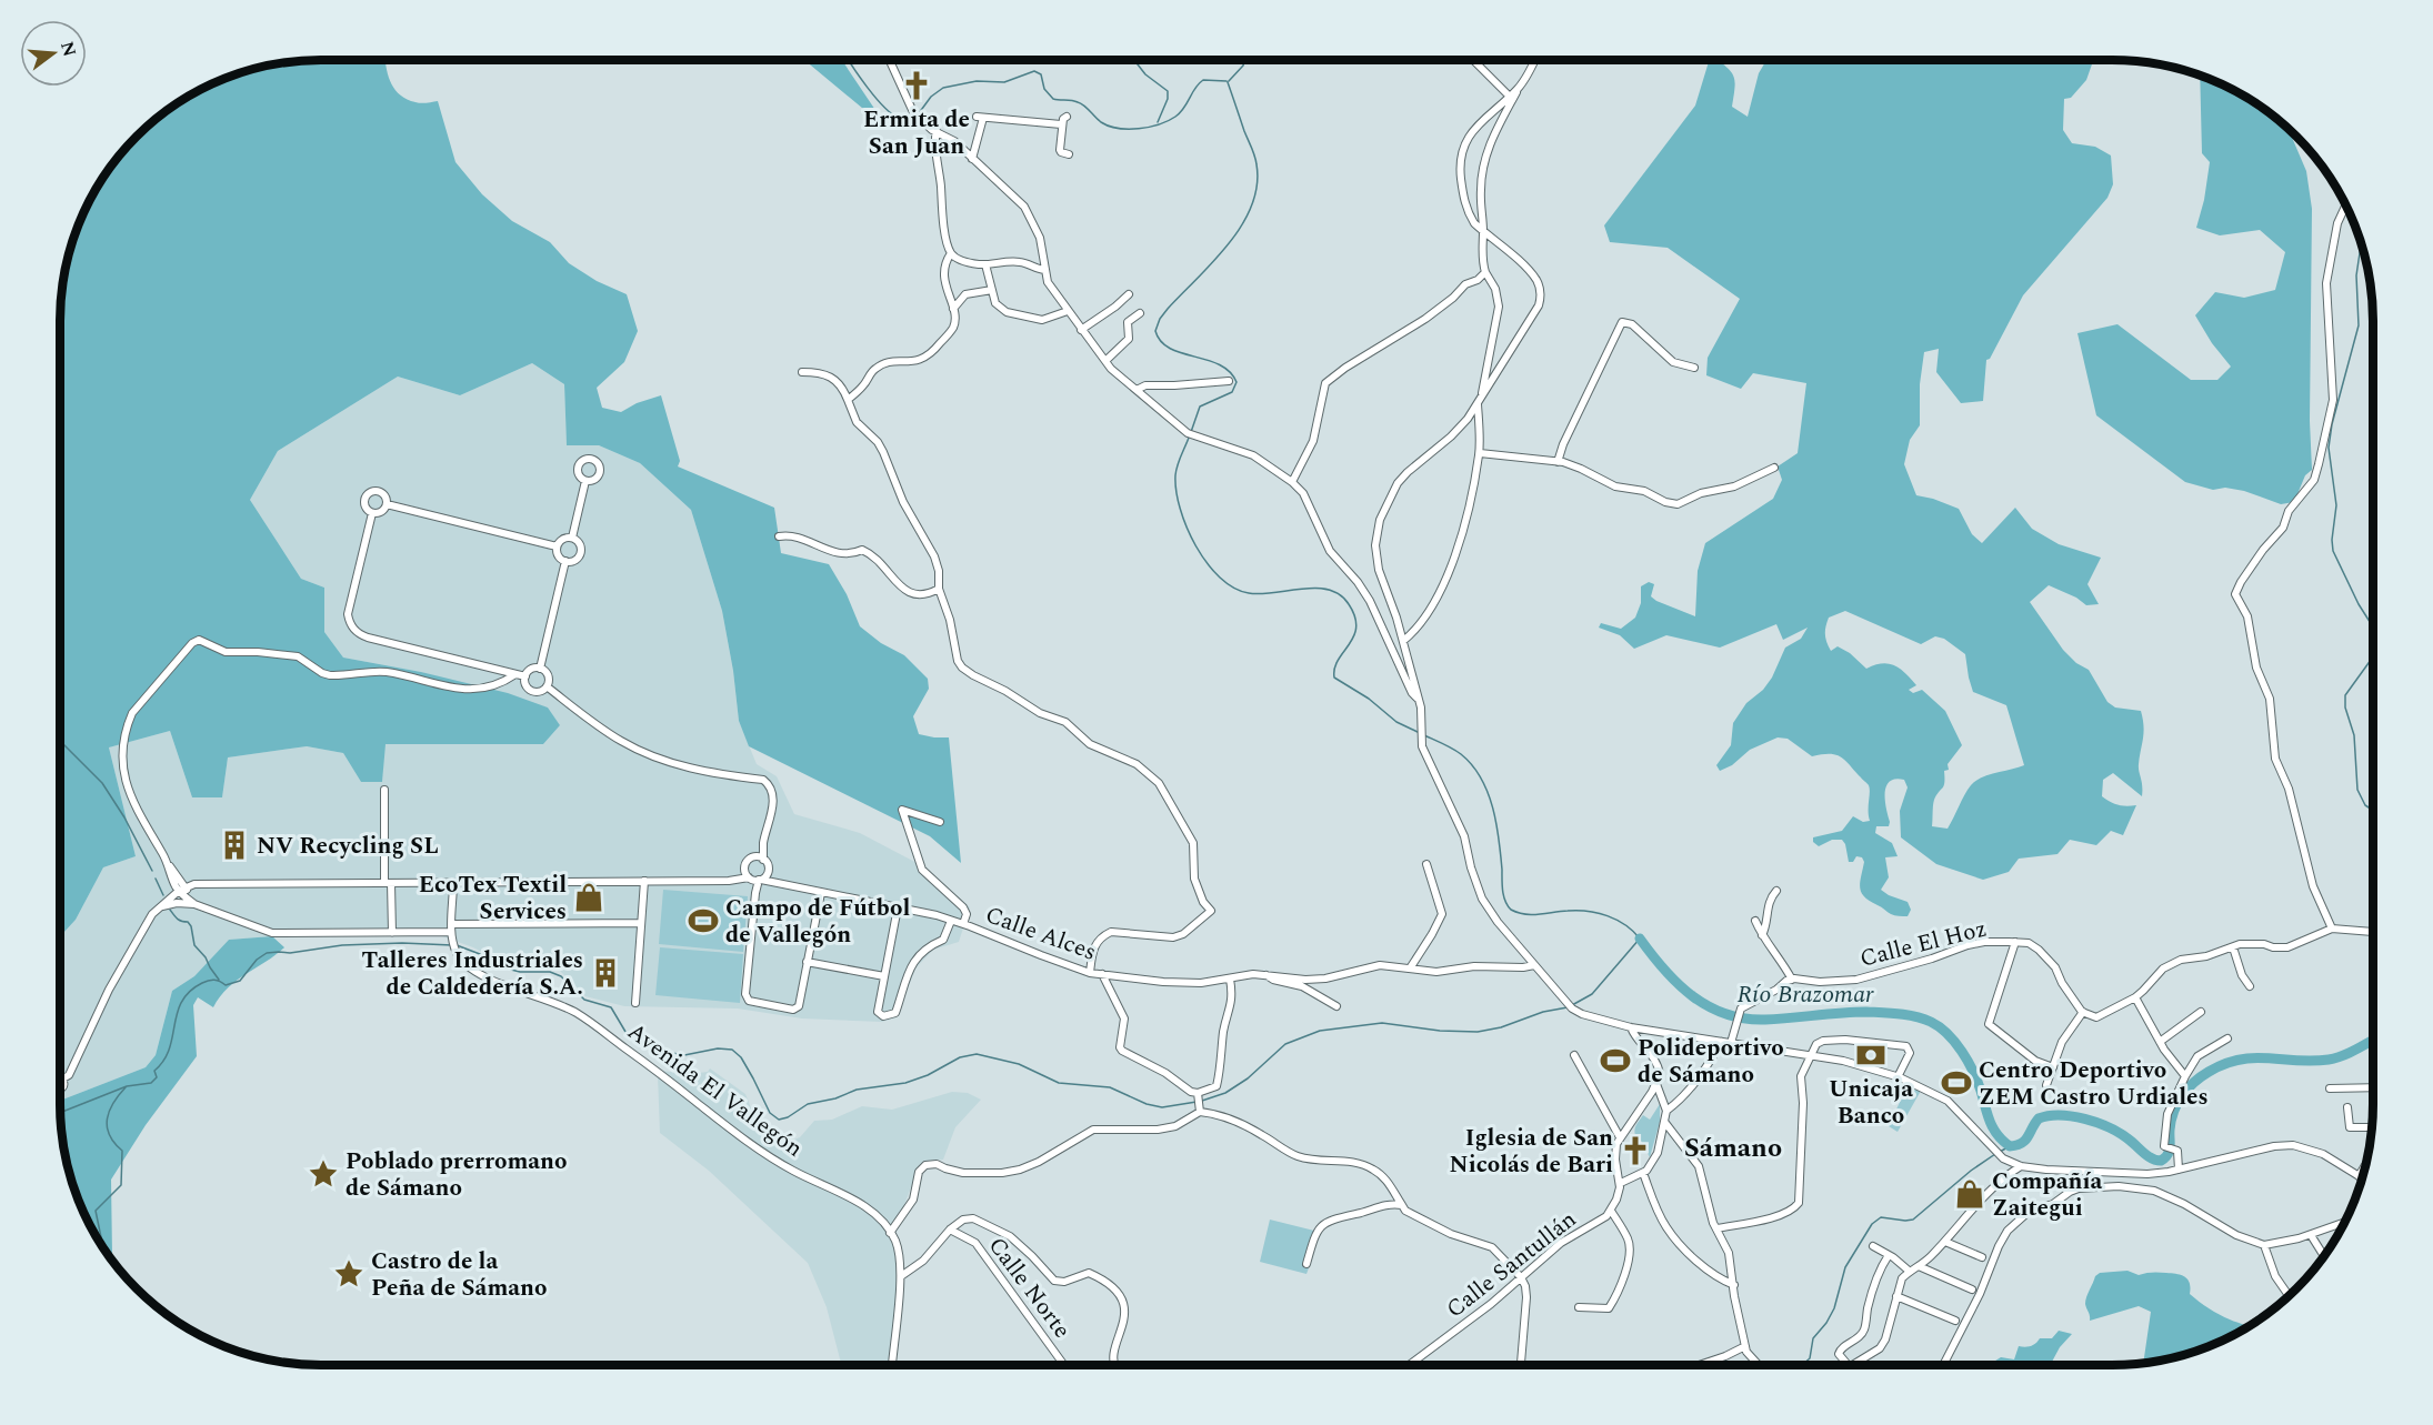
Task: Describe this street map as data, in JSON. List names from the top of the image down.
{
  "streets": {
    "street": [
      "Calle Alces",
      "Calle El Hoz",
      "Avenida El Vallegón",
      "Calle Santullán",
      "Calle Norte"
    ]
  },
  "districts": ["Sámano"],
  "water": ["Río Brazomar"],
  "places": {
    "church": ["Ermita de San Juan", "Iglesia de San Nicolás de Bari"],
    "building": ["NV Recycling SL", "Talleres Industriales de Caldedería S.A."],
    "shop": ["EcoTex Textil Services", "Compañía Zaitegui"],
    "sports": ["Campo de Fútbol de Vallegón", "Polideportivo de Sámano", "Centro Deportivo ZEM Castro Urdiales"],
    "bank": ["Unicaja Banco"],
    "place": ["Poblado prerromano de Sámano", "Castro de la Peña de Sámano"]
  },
  "north": "right"
}
